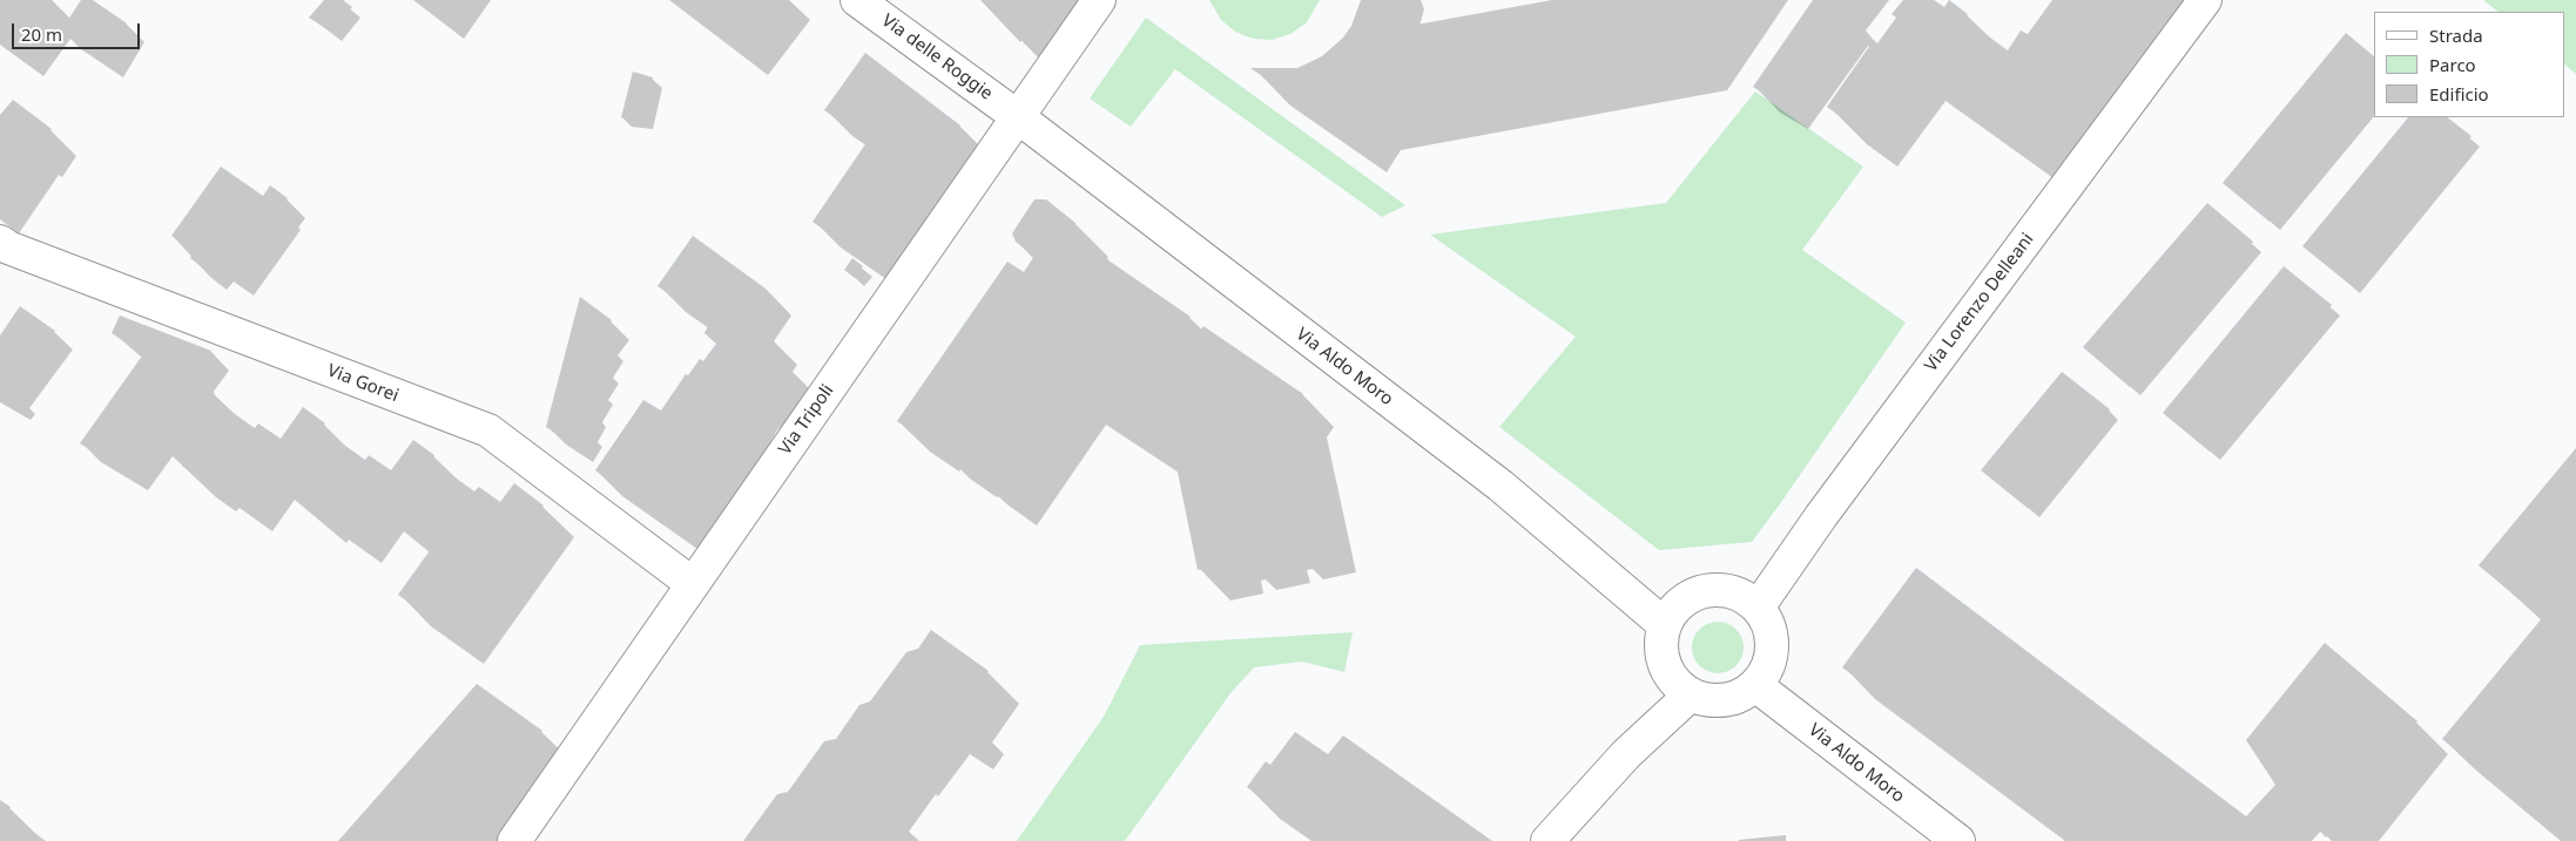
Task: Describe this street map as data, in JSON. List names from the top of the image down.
{
  "streets": {
    "street": [
      "Via delle Roggie",
      "Via Lorenzo Delleani",
      "Via Aldo Moro",
      "Via Gorei",
      "Via Tripoli"
    ]
  },
  "crossings": [
    ["Via delle Roggie", "Via Aldo Moro"],
    ["Via delle Roggie", "Via Tripoli"],
    ["Via Lorenzo Delleani", "Via Aldo Moro"],
    ["Via Aldo Moro", "Via Tripoli"],
    ["Via Gorei", "Via Tripoli"]
  ],
  "legend": ["Strada", "Parco", "Edificio"],
  "scale_bar": "20 m"
}
